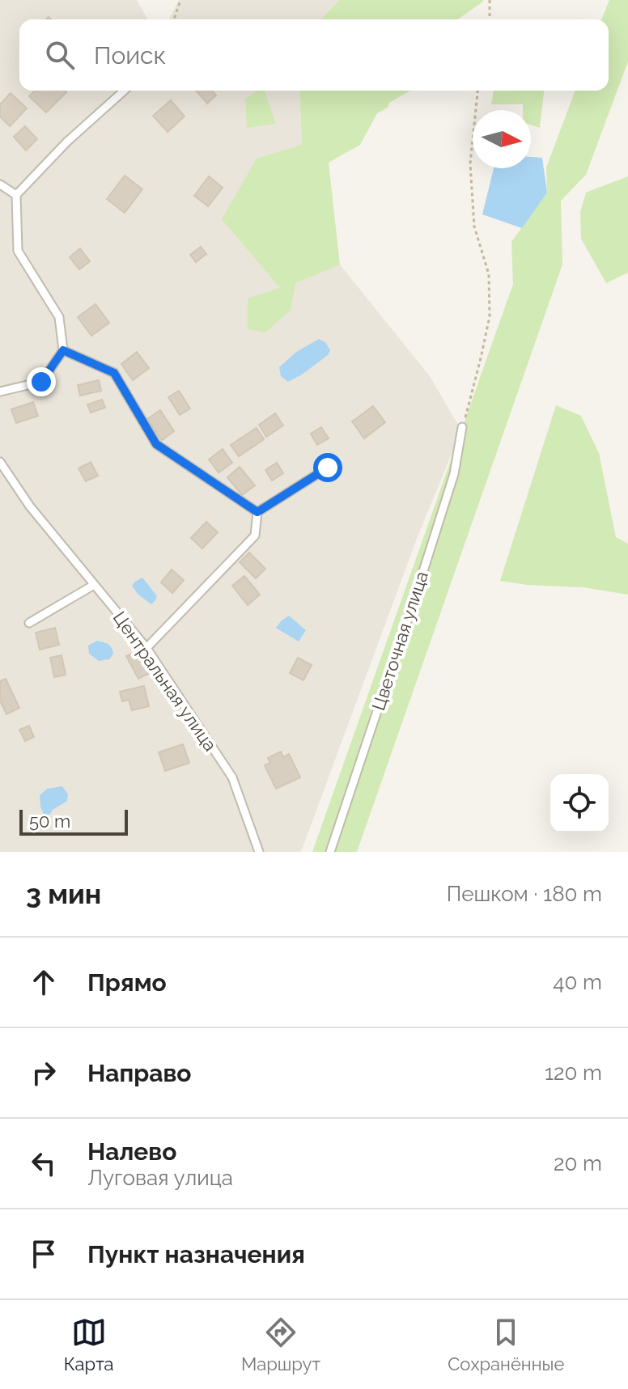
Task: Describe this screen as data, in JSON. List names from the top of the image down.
{
  "streets": {
    "lane": ["Цветочная улица", "Центральная улица"]
  },
  "scale_bar": "50 m",
  "north": "right",
  "page": {
    "search": "Поиск",
    "scale": "50 m",
    "heading": ["3 мин", "Пешком · 180 m"],
    "list": [
      ["Прямо", "40 m"],
      ["Направо", "120 m"],
      ["Налево", "Луговая улица", "20 m"],
      "Пункт назначения"
    ],
    "nav": ["Карта", "Маршрут", "Сохранённые"]
  }
}
